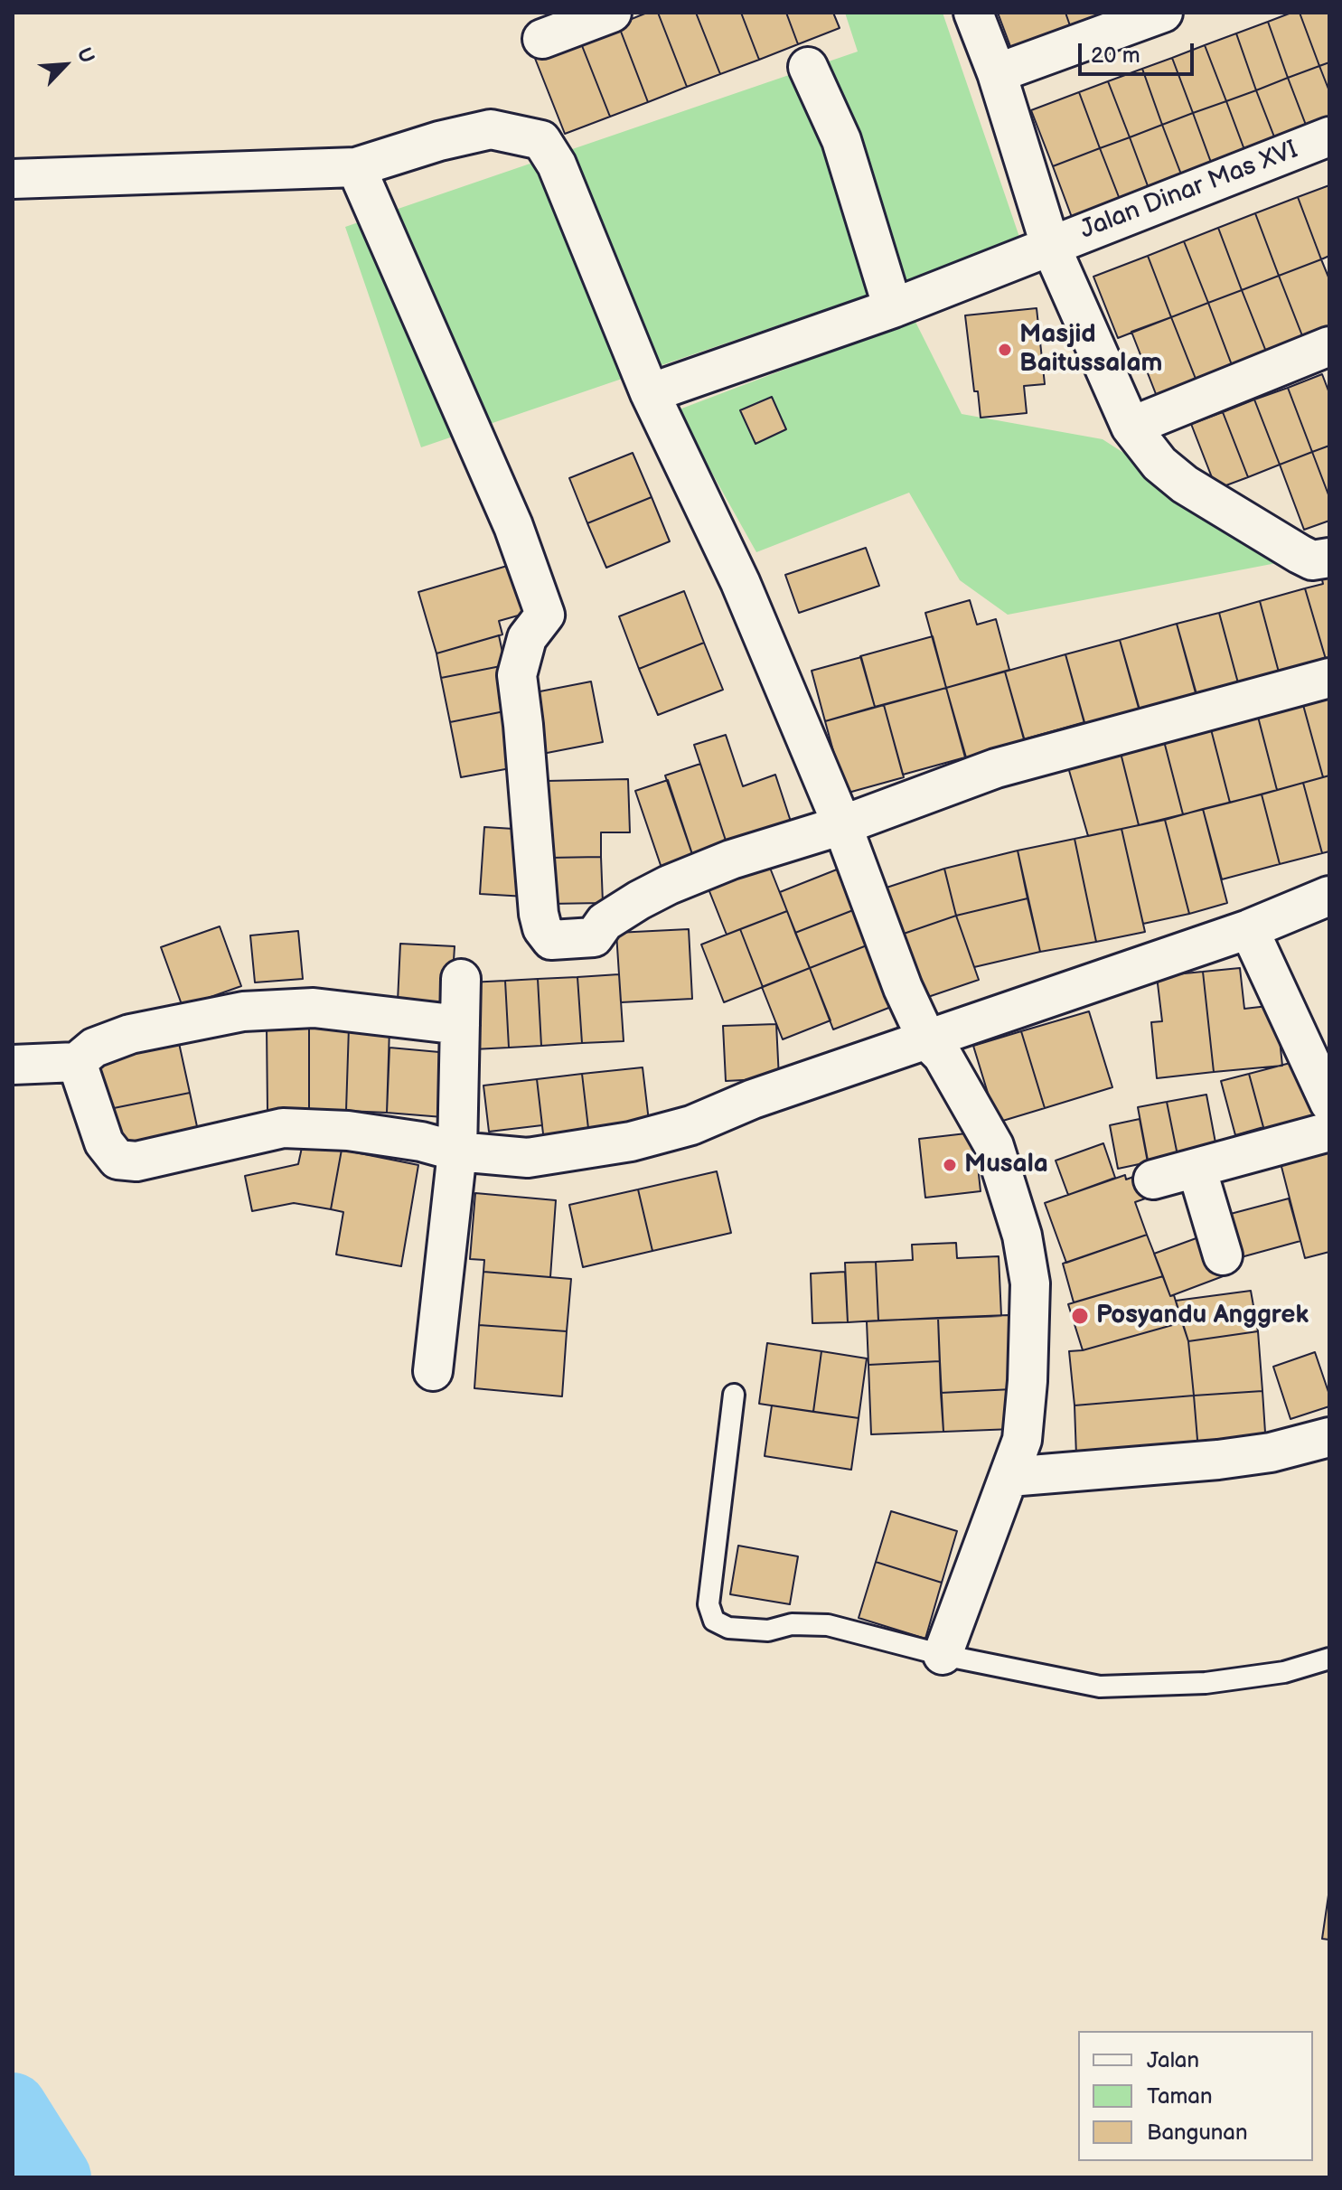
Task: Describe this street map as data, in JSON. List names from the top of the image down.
{
  "streets": {
    "street": ["Jalan Dinar Mas XVI"]
  },
  "places": ["Masjid Baitussalam", "Musala", "Posyandu Anggrek"],
  "legend": ["Jalan", "Taman", "Bangunan"],
  "scale_bar": "20 m",
  "north": "top right"
}
